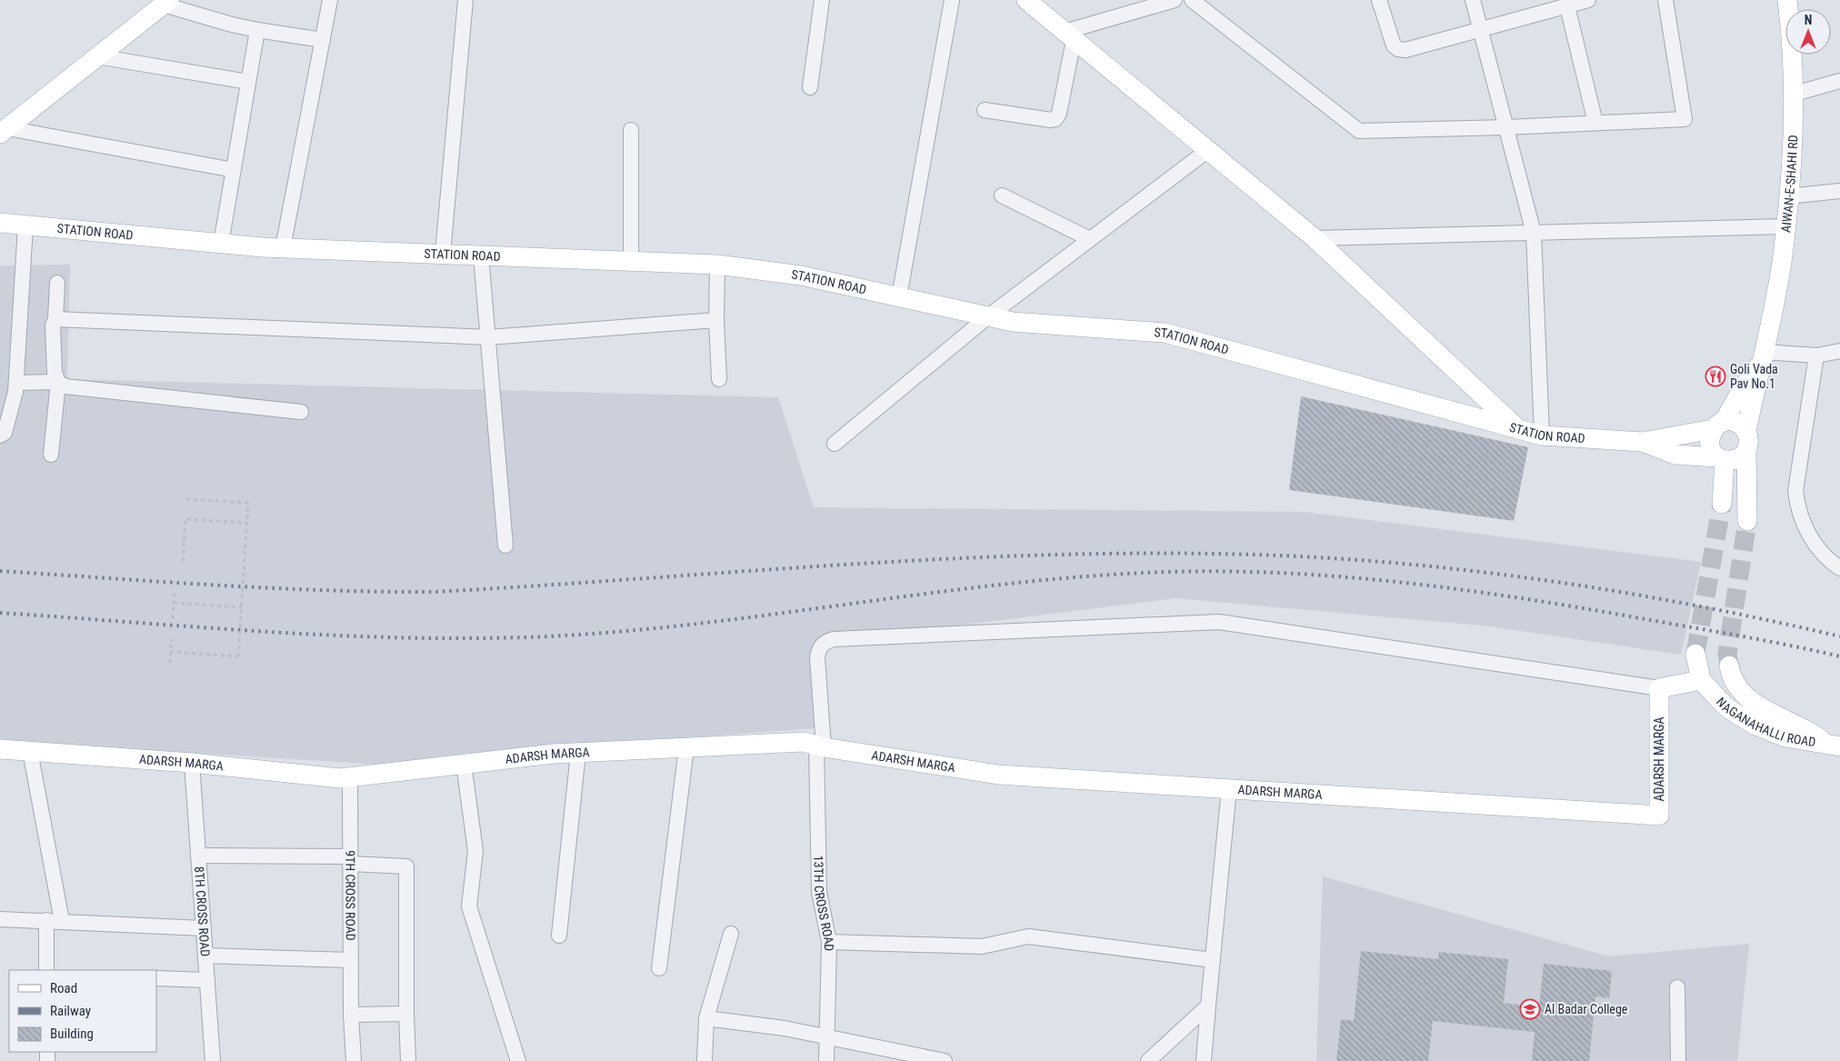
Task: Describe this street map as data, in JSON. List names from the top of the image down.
{
  "streets": {
    "main road": [
      "AIWAN-E-SHAHI RD",
      "STATION ROAD",
      "NAGANAHALLI ROAD",
      "ADARSH MARGA"
    ],
    "street": ["9TH CROSS ROAD", "13TH CROSS ROAD", "8TH CROSS ROAD"]
  },
  "crossings": [
    ["ADARSH MARGA", "9TH CROSS ROAD"],
    ["ADARSH MARGA", "13TH CROSS ROAD"],
    ["ADARSH MARGA", "8TH CROSS ROAD"]
  ],
  "places": {
    "restaurant": ["Goli Vada Pav No.1"],
    "school or university": ["Al Badar College"]
  },
  "legend": ["Road", "Railway", "Building"],
  "north": "top"
}
